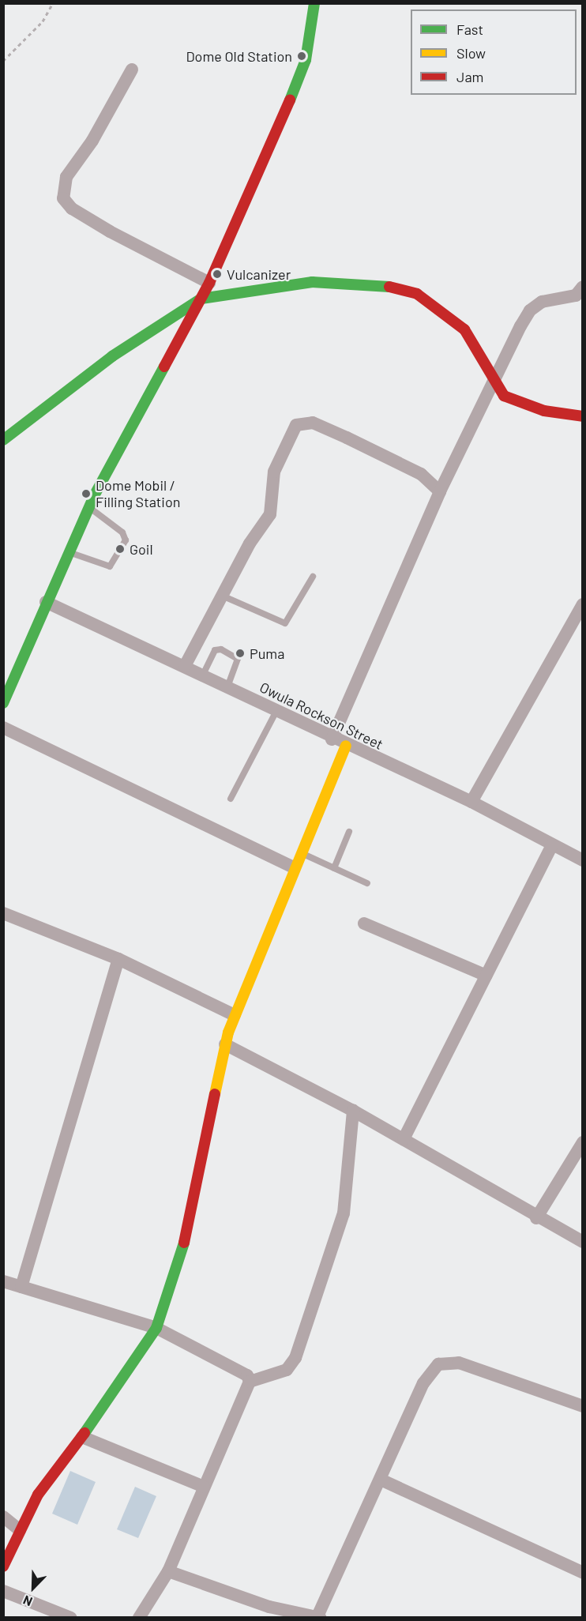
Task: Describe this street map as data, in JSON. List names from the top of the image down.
{
  "streets": {
    "street": ["Owula Rockson Street"]
  },
  "places": [
    "Dome Old Station",
    "Vulcanizer",
    "Dome Mobil / Filling Station",
    "Goil",
    "Puma"
  ],
  "legend": ["Fast", "Slow", "Jam"],
  "north": "bottom left"
}
